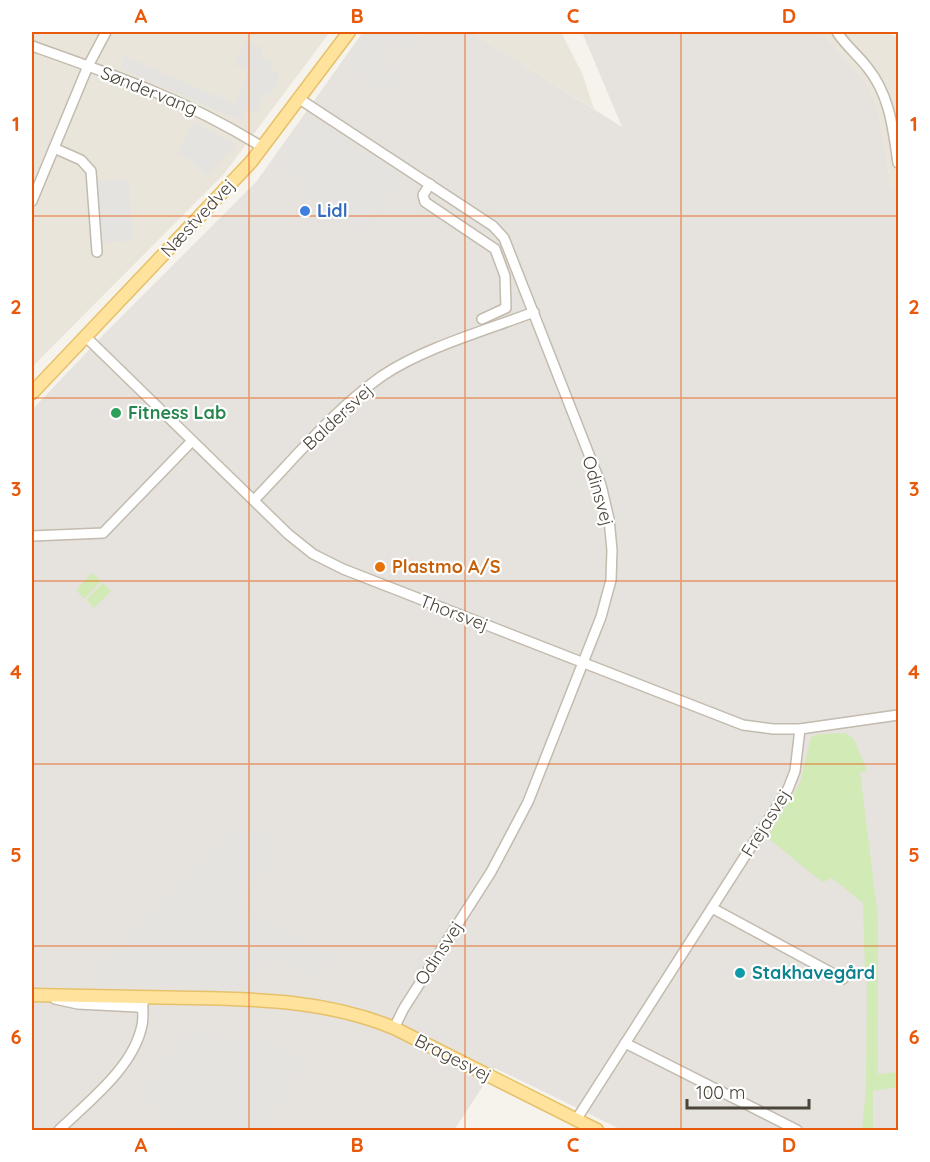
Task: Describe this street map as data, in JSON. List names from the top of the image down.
{
  "streets": {
    "main road": ["Næstvedvej", "Bragesvej"],
    "street": [
      "Søndervang",
      "Baldersvej",
      "Odinsvej",
      "Thorsvej",
      "Frejasvej"
    ]
  },
  "crossings": [
    ["Søndervang", "Næstvedvej"],
    ["Næstvedvej", "Odinsvej"],
    ["Næstvedvej", "Thorsvej"],
    ["Baldersvej", "Odinsvej"],
    ["Baldersvej", "Thorsvej"],
    ["Odinsvej", "Thorsvej"],
    ["Odinsvej", "Bragesvej"],
    ["Thorsvej", "Frejasvej"],
    ["Frejasvej", "Bragesvej"]
  ],
  "places": [
    "Lidl",
    "Fitness Lab",
    "Plastmo A/S",
    "Stakhavegård"
  ],
  "scale_bar": "100 m",
  "grid": {
    "columns": [
      "A",
      "B",
      "C",
      "D"
    ],
    "rows": [
      "1",
      "2",
      "3",
      "4",
      "5",
      "6"
    ]
  }
}
